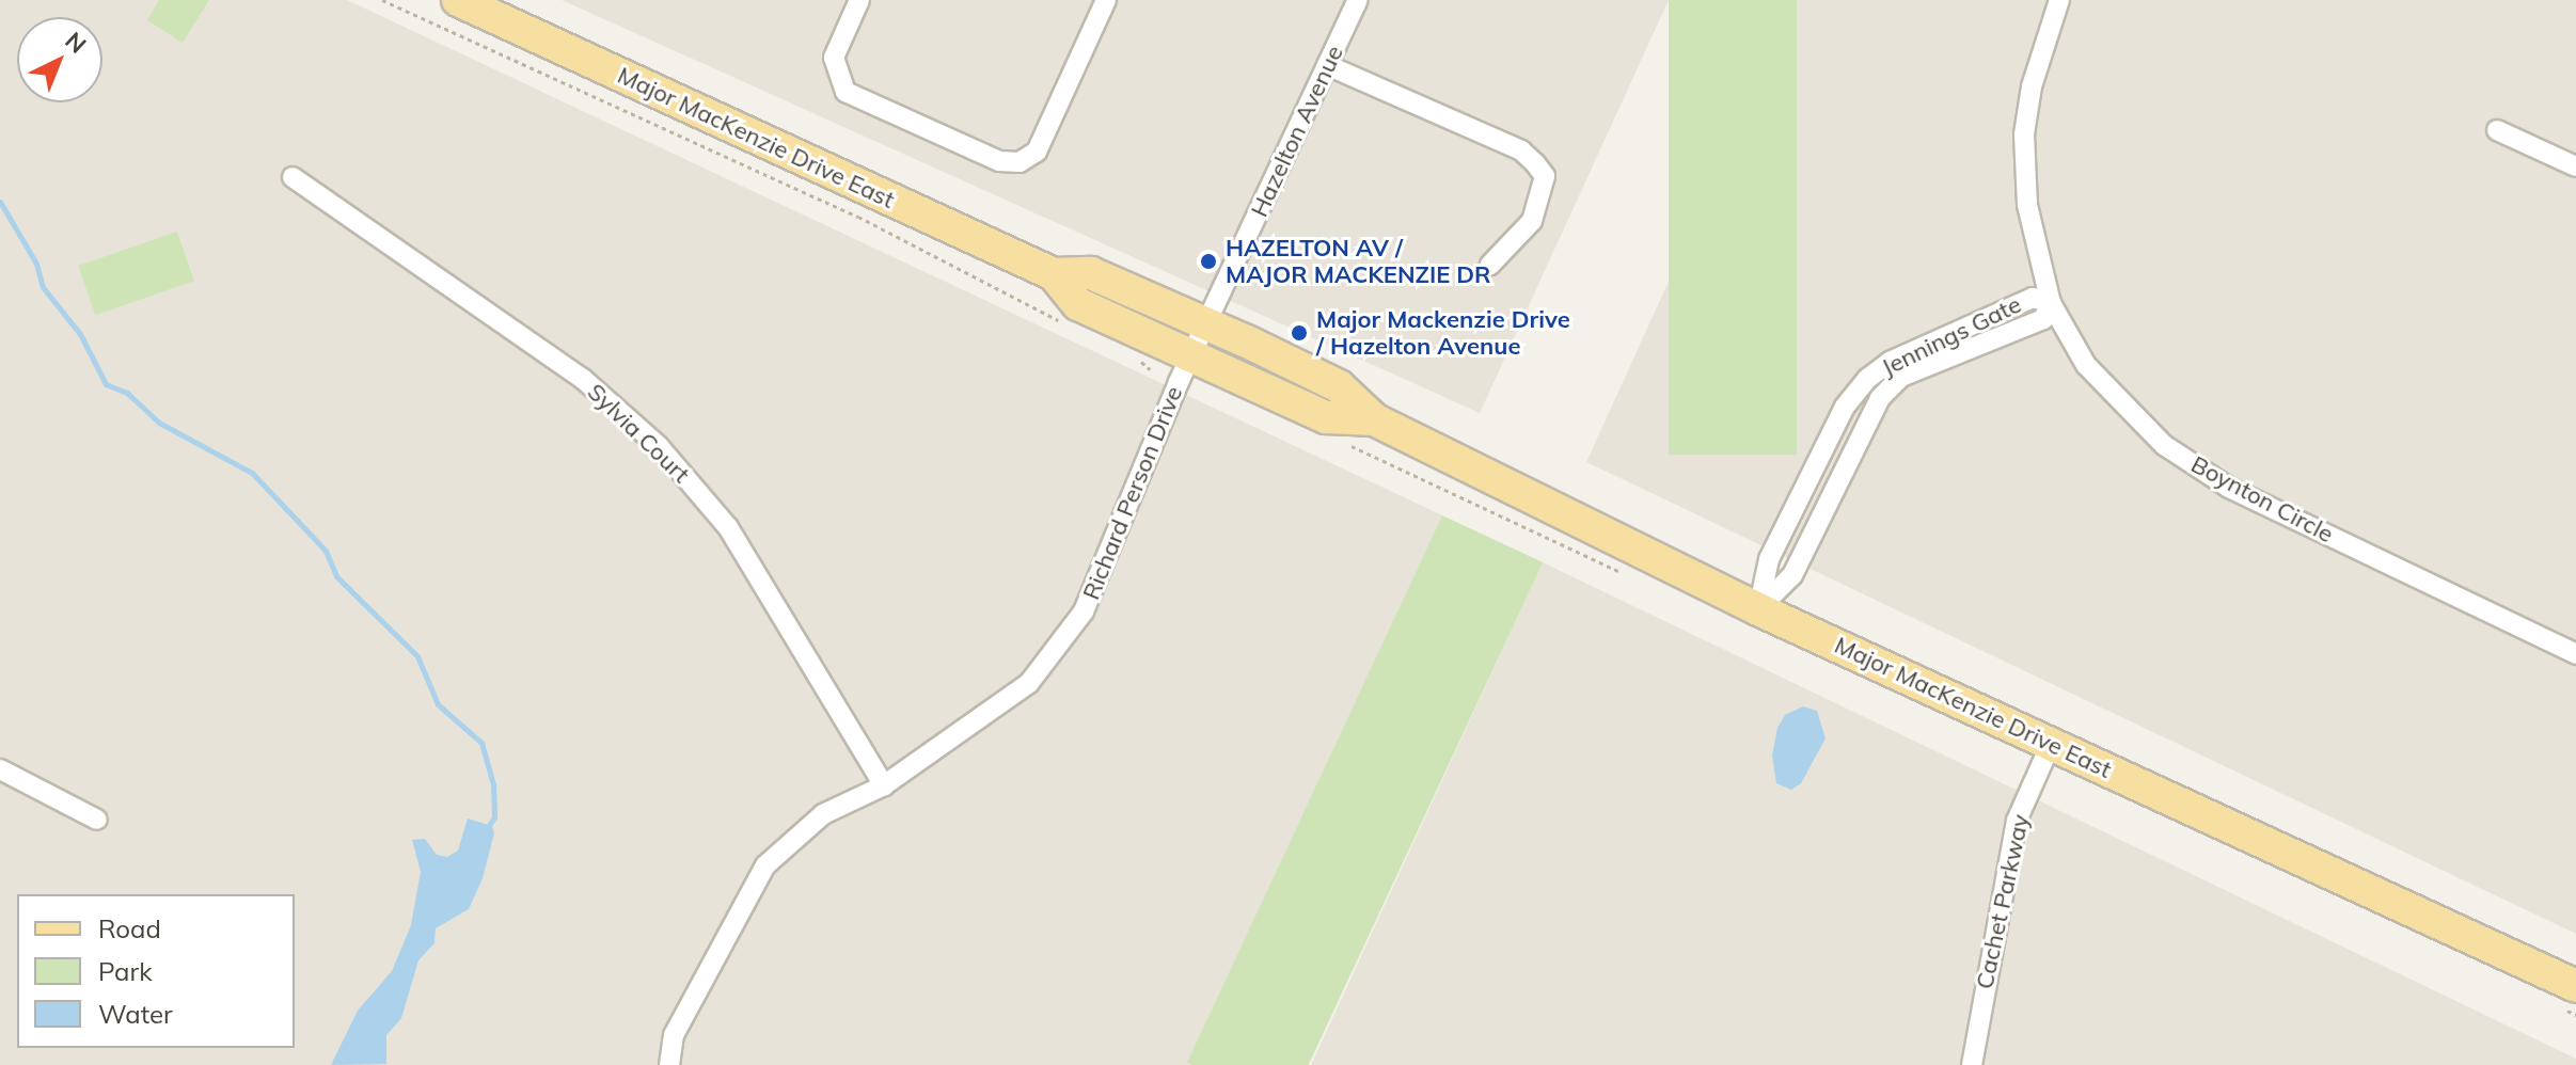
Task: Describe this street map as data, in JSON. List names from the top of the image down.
{
  "streets": {
    "main road": ["Major MacKenzie Drive East"],
    "street": [
      "Hazelton Avenue",
      "Jennings Gate",
      "Sylvia Court",
      "Richard Person Drive",
      "Boynton Circle",
      "Cachet Parkway"
    ]
  },
  "crossings": [
    ["Hazelton Avenue", "Major MacKenzie Drive East"],
    ["Hazelton Avenue", "Richard Person Drive"],
    ["Major MacKenzie Drive East", "Jennings Gate"],
    ["Major MacKenzie Drive East", "Richard Person Drive"],
    ["Major MacKenzie Drive East", "Cachet Parkway"],
    ["Jennings Gate", "Boynton Circle"],
    ["Sylvia Court", "Richard Person Drive"]
  ],
  "places": ["HAZELTON AV / MAJOR MACKENZIE DR", "Major Mackenzie Drive / Hazelton Avenue"],
  "legend": ["Road", "Park", "Water"],
  "north": "top right"
}
